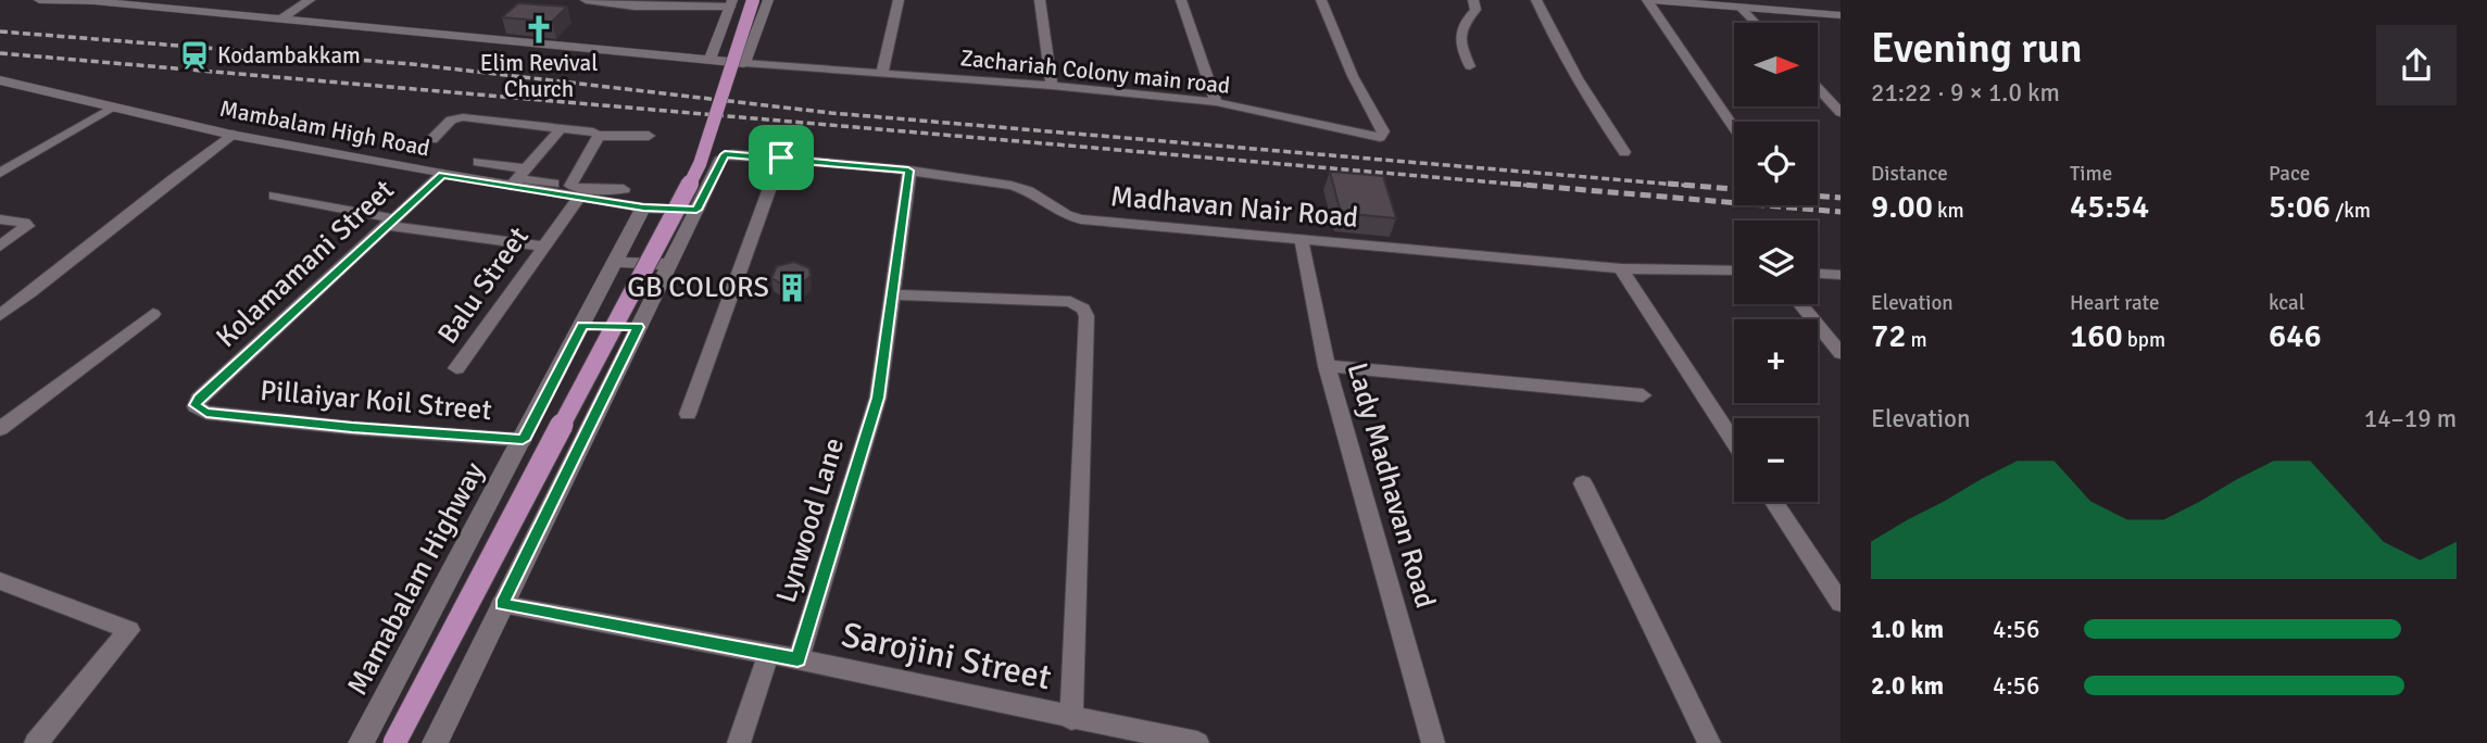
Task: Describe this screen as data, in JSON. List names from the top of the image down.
{
  "streets": {
    "street": [
      "Zachariah Colony main road",
      "Mambalam High Road",
      "Madhavan Nair Road",
      "Kolamamani Street",
      "Balu Street",
      "Pillaiyar Koil Street",
      "Lady Madhavan Road",
      "Lynwood Lane",
      "Mamabalam Highway",
      "Sarojini Street"
    ]
  },
  "crossings": [
    ["Mambalam High Road", "Kolamamani Street"],
    ["Mambalam High Road", "Balu Street"],
    ["Mambalam High Road", "Mamabalam Highway"],
    ["Madhavan Nair Road", "Lady Madhavan Road"],
    ["Madhavan Nair Road", "Lynwood Lane"],
    ["Kolamamani Street", "Pillaiyar Koil Street"],
    ["Pillaiyar Koil Street", "Mamabalam Highway"],
    ["Lynwood Lane", "Sarojini Street"]
  ],
  "places": {
    "church": ["Elim Revival Church"],
    "station": ["Kodambakkam"],
    "building": ["GB COLORS"]
  },
  "north": "right",
  "page": {
    "heading": ["Evening run", "21:22 · 9 × 1.0 km"],
    "map_buttons": ["+", "−"],
    "stats": [
      ["Distance", "9.00 km"],
      ["Time", "45:54"],
      ["Pace", "5:06 /km"],
      ["Elevation", "72 m"],
      ["Heart rate", "160 bpm"],
      ["kcal", "646"]
    ],
    "chart": ["Elevation", "14–19 m"],
    "list": [
      {
        "name": "1.0 km",
        "note": "4:56"
      },
      {
        "name": "2.0 km",
        "note": "4:56"
      }
    ]
  }
}
